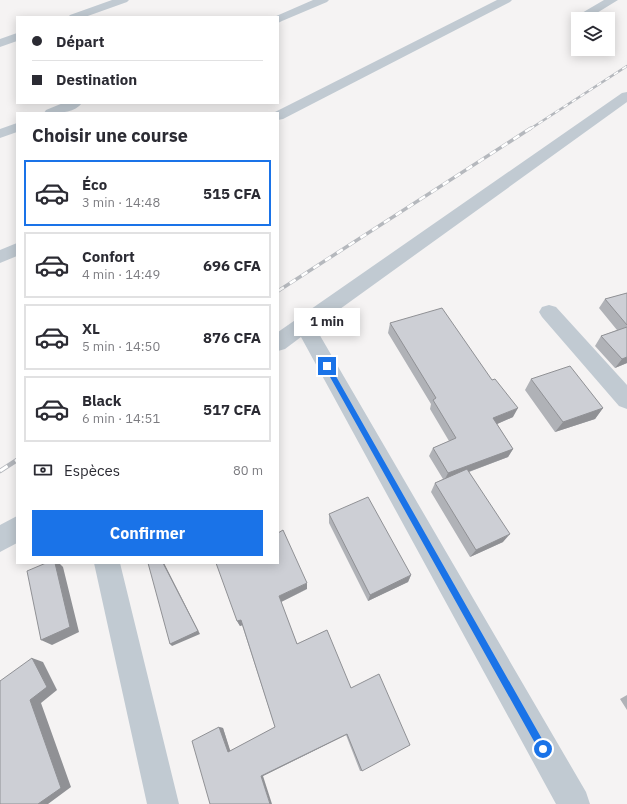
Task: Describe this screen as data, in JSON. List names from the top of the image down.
{
  "page": {
    "banner": ["Départ", "Destination"],
    "heading": "Choisir une course",
    "list": [
      {
        "name": "Éco",
        "note": "3 min · 14:48",
        "value": "515 CFA"
      },
      {
        "name": "Confort",
        "note": "4 min · 14:49",
        "value": "696 CFA"
      },
      {
        "name": "XL",
        "note": "5 min · 14:50",
        "value": "876 CFA"
      },
      {
        "name": "Black",
        "note": "6 min · 14:51",
        "value": "517 CFA"
      }
    ],
    "bubble": "1 min",
    "pay": ["Espèces", "80 m"],
    "buttons": "Confirmer"
  }
}
